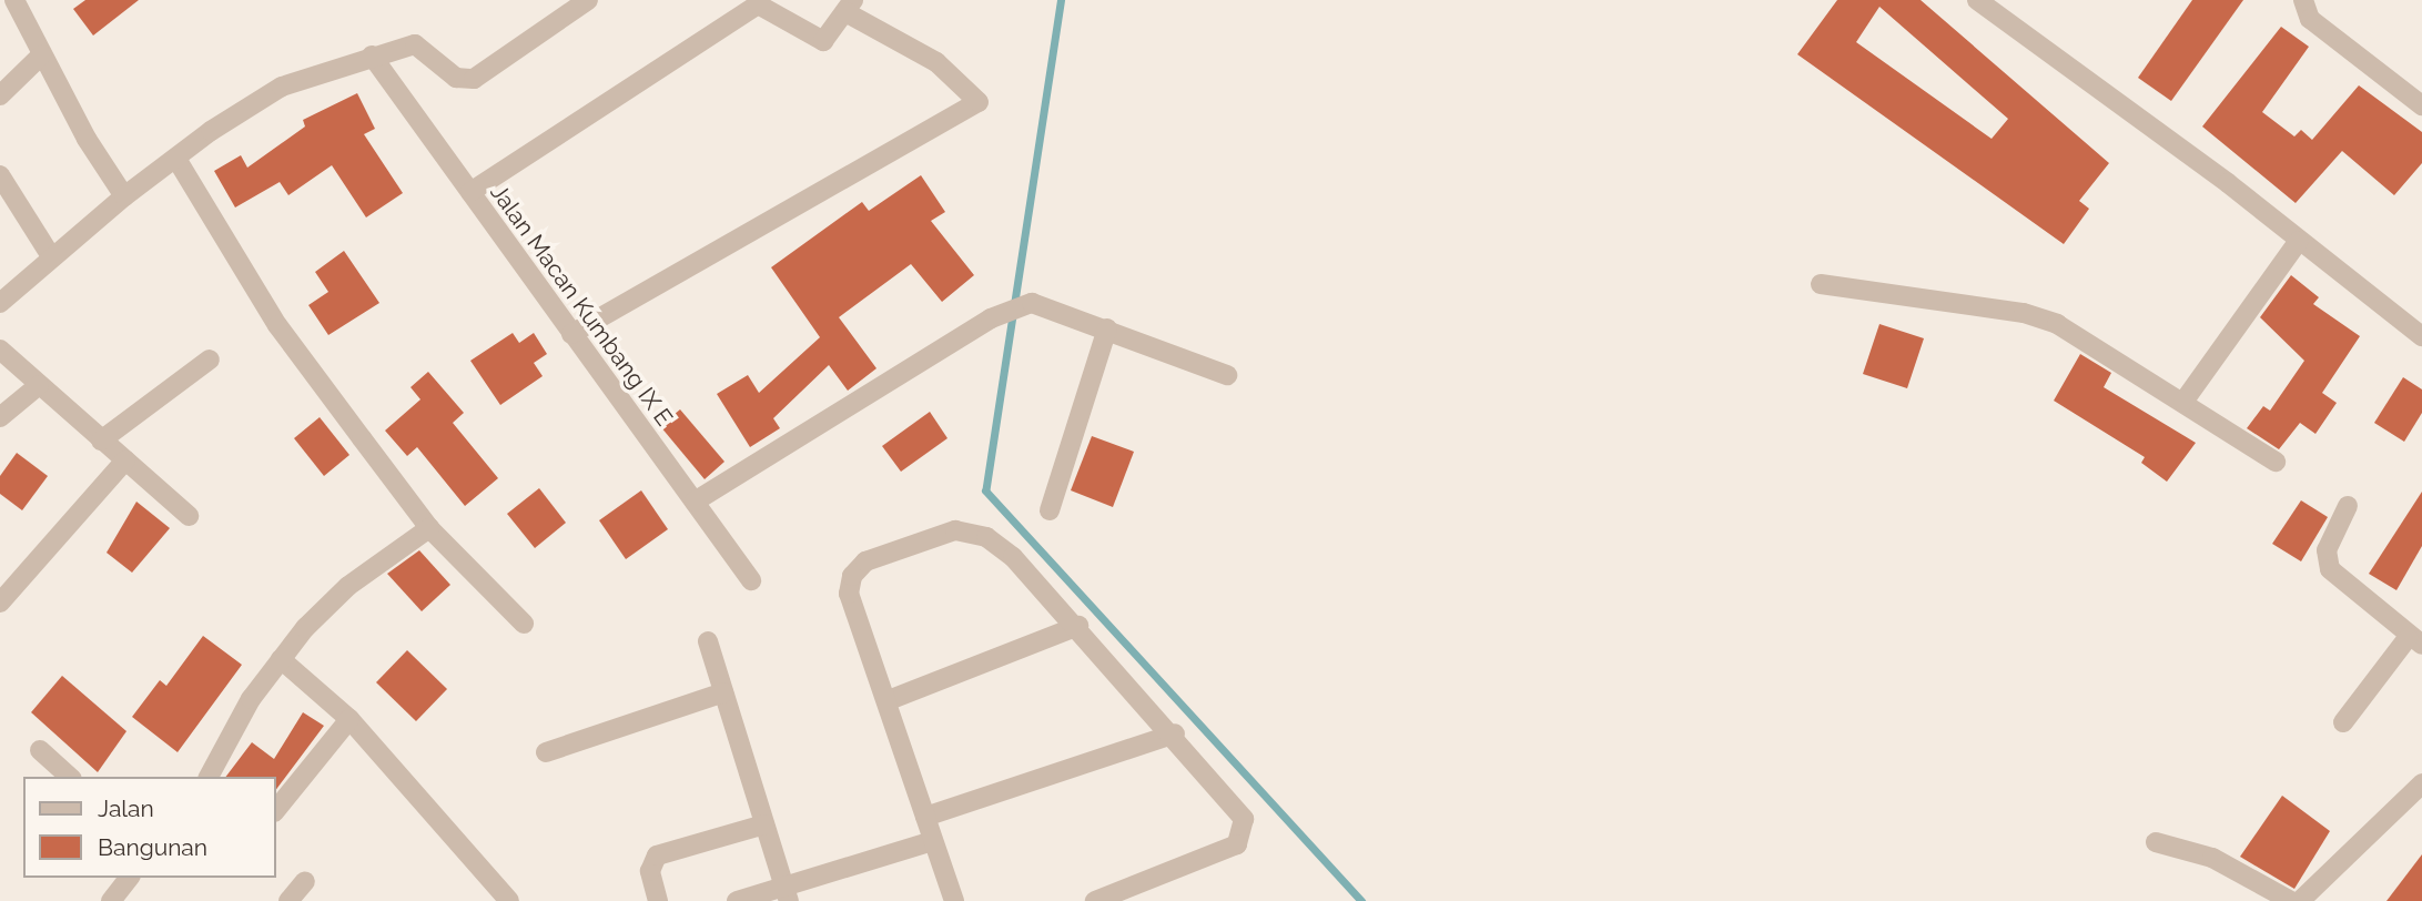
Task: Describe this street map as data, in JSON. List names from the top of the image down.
{
  "streets": {
    "street": ["Jalan Macan Kumbang IX E"]
  },
  "legend": ["Jalan", "Bangunan"]
}
